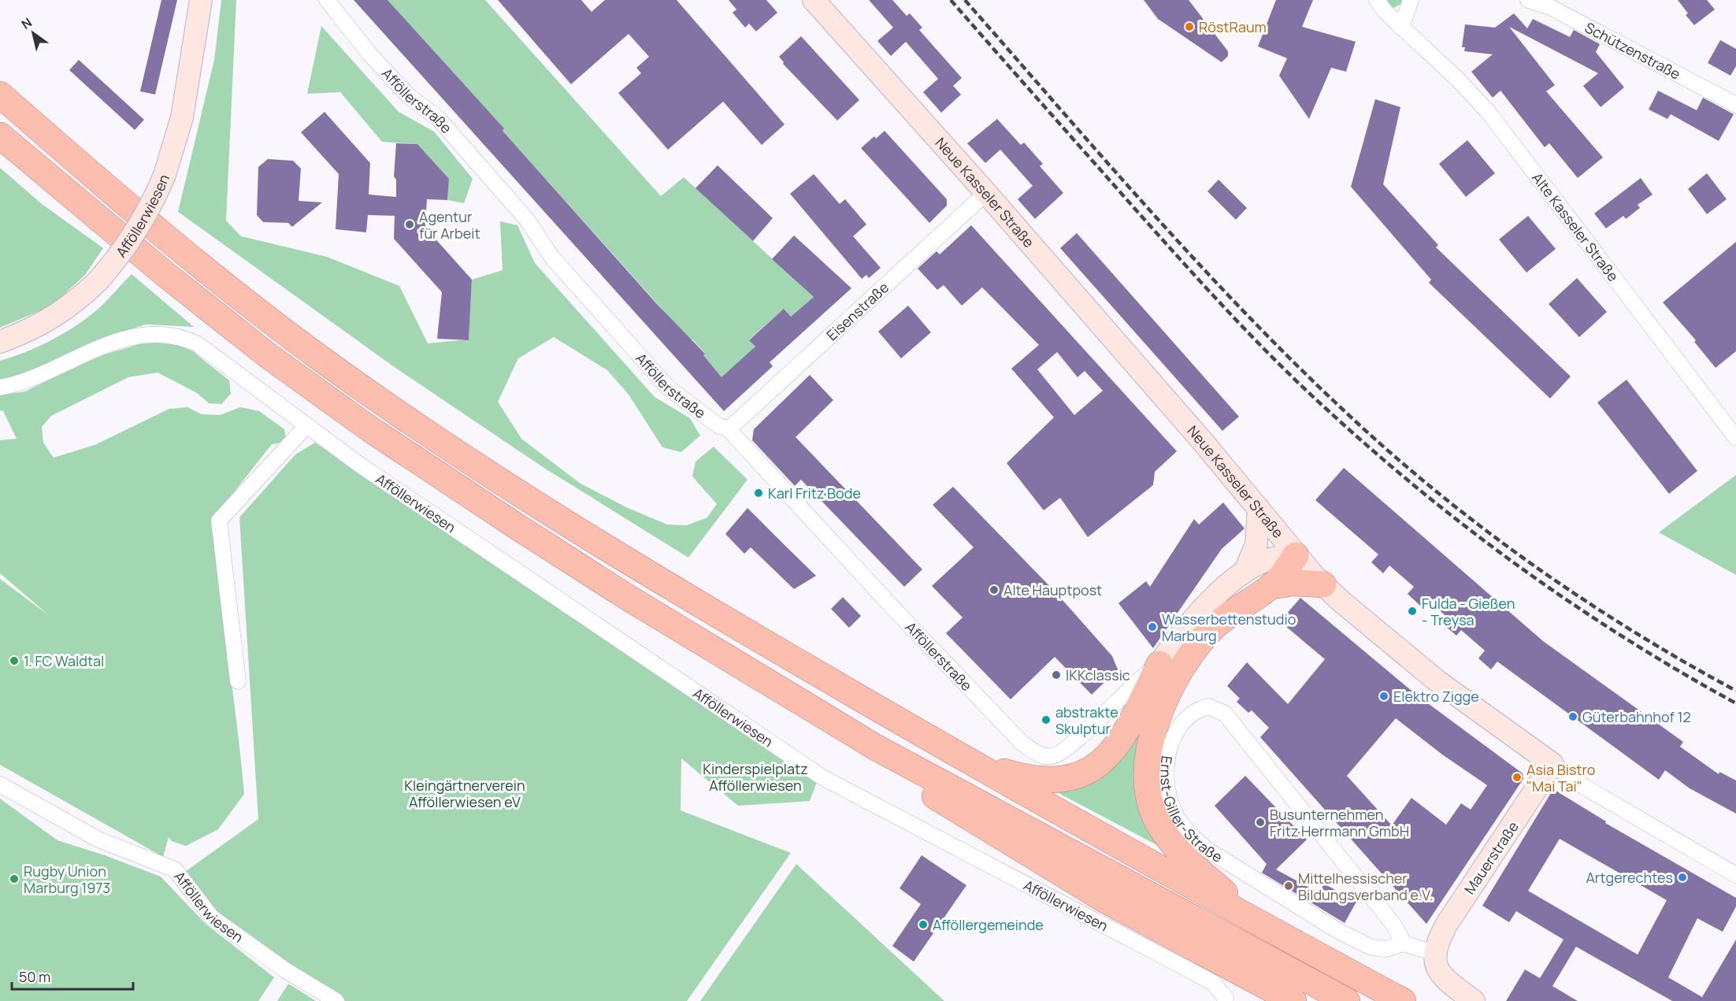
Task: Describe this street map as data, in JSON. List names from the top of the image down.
{
  "streets": {
    "main road": ["Neue Kasseler Straße", "Afföllerwiesen", "Mauerstraße"],
    "street": [
      "Schützenstraße",
      "Afföllerstraße",
      "Alte Kasseler Straße",
      "Eisenstraße",
      "Ernst-Giller-Straße"
    ]
  },
  "crossings": [
    ["Afföllerstraße", "Eisenstraße"],
    ["Neue Kasseler Straße", "Eisenstraße"],
    ["Neue Kasseler Straße", "Mauerstraße"],
    ["Ernst-Giller-Straße", "Mauerstraße"]
  ],
  "parks": ["Kinderspielplatz Afföllerwiesen", "Kleingärtnerverein Afföllerwiesen eV"],
  "places": [
    "RöstRaum",
    "Agentur für Arbeit",
    "Karl Fritz Bode",
    "Alte Hauptpost",
    "Fulda - Gießen - Treysa",
    "Wasserbettenstudio Marburg",
    "1. FC Waldtal",
    "IKKclassic",
    "Elektro Zigge",
    "Güterbahnhof 12",
    "abstrakte Skulptur",
    "Asia Bistro \"Mai Tai\"",
    "Busunternehmen Fritz Herrmann GmbH",
    "Artgerechtes",
    "Rugby Union Marburg 1973",
    "Mittelhessischer Bildungsverband e.V.",
    "Afföllergemeinde"
  ],
  "scale_bar": "50 m",
  "north": "top left"
}
